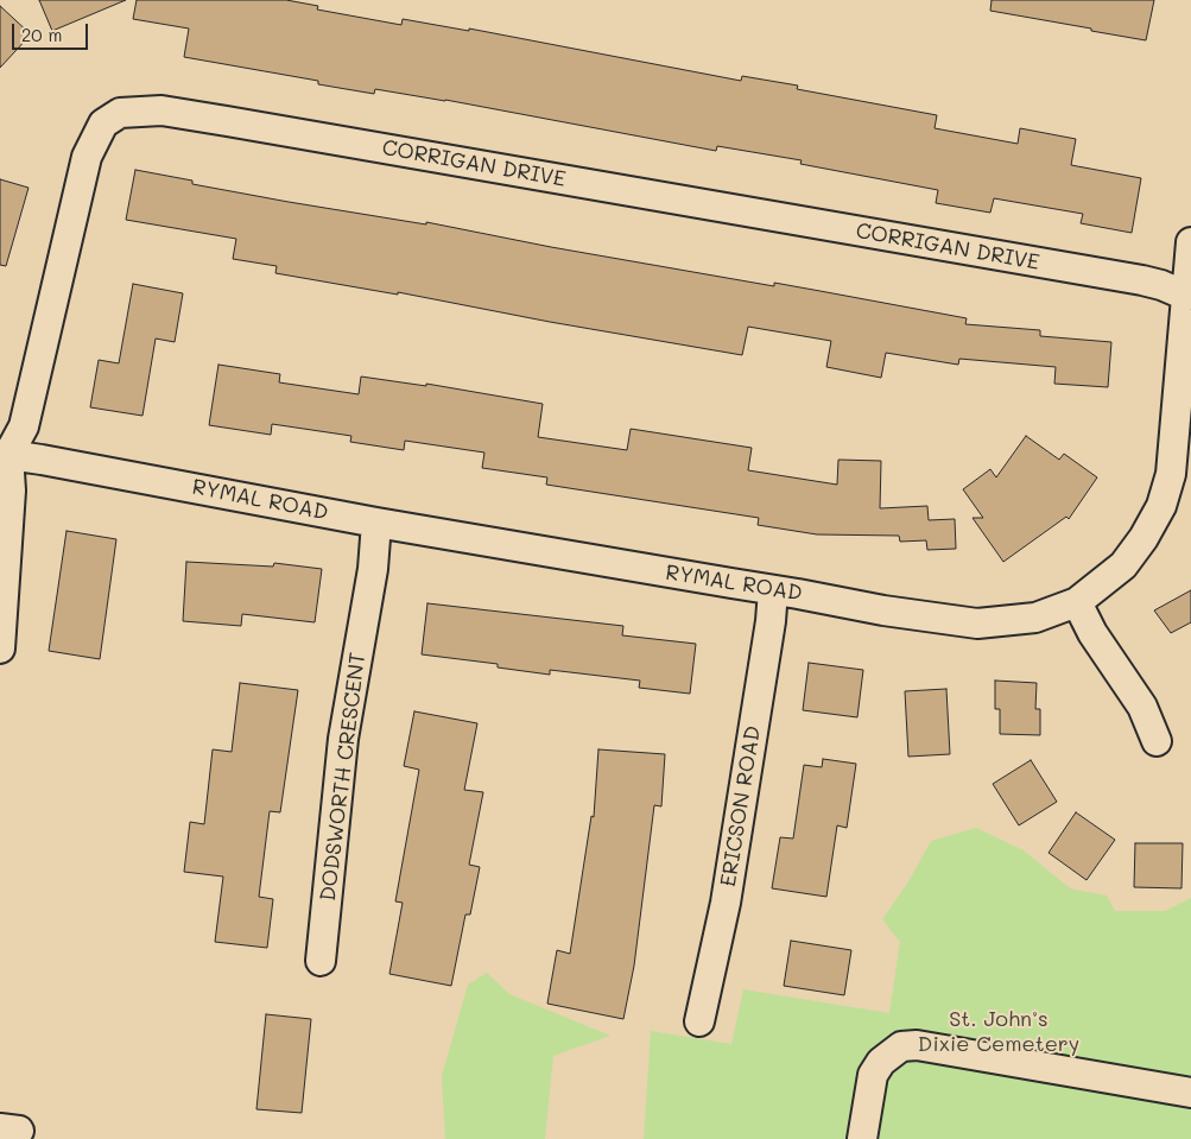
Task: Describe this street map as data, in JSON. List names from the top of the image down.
{
  "streets": {
    "street": [
      "CORRIGAN DRIVE",
      "RYMAL ROAD",
      "DODSWORTH CRESCENT",
      "ERICSON ROAD"
    ]
  },
  "crossings": [
    ["CORRIGAN DRIVE", "RYMAL ROAD"],
    ["RYMAL ROAD", "DODSWORTH CRESCENT"],
    ["RYMAL ROAD", "ERICSON ROAD"]
  ],
  "parks": ["St. John’s Dixie Cemetery"],
  "scale_bar": "20 m"
}
